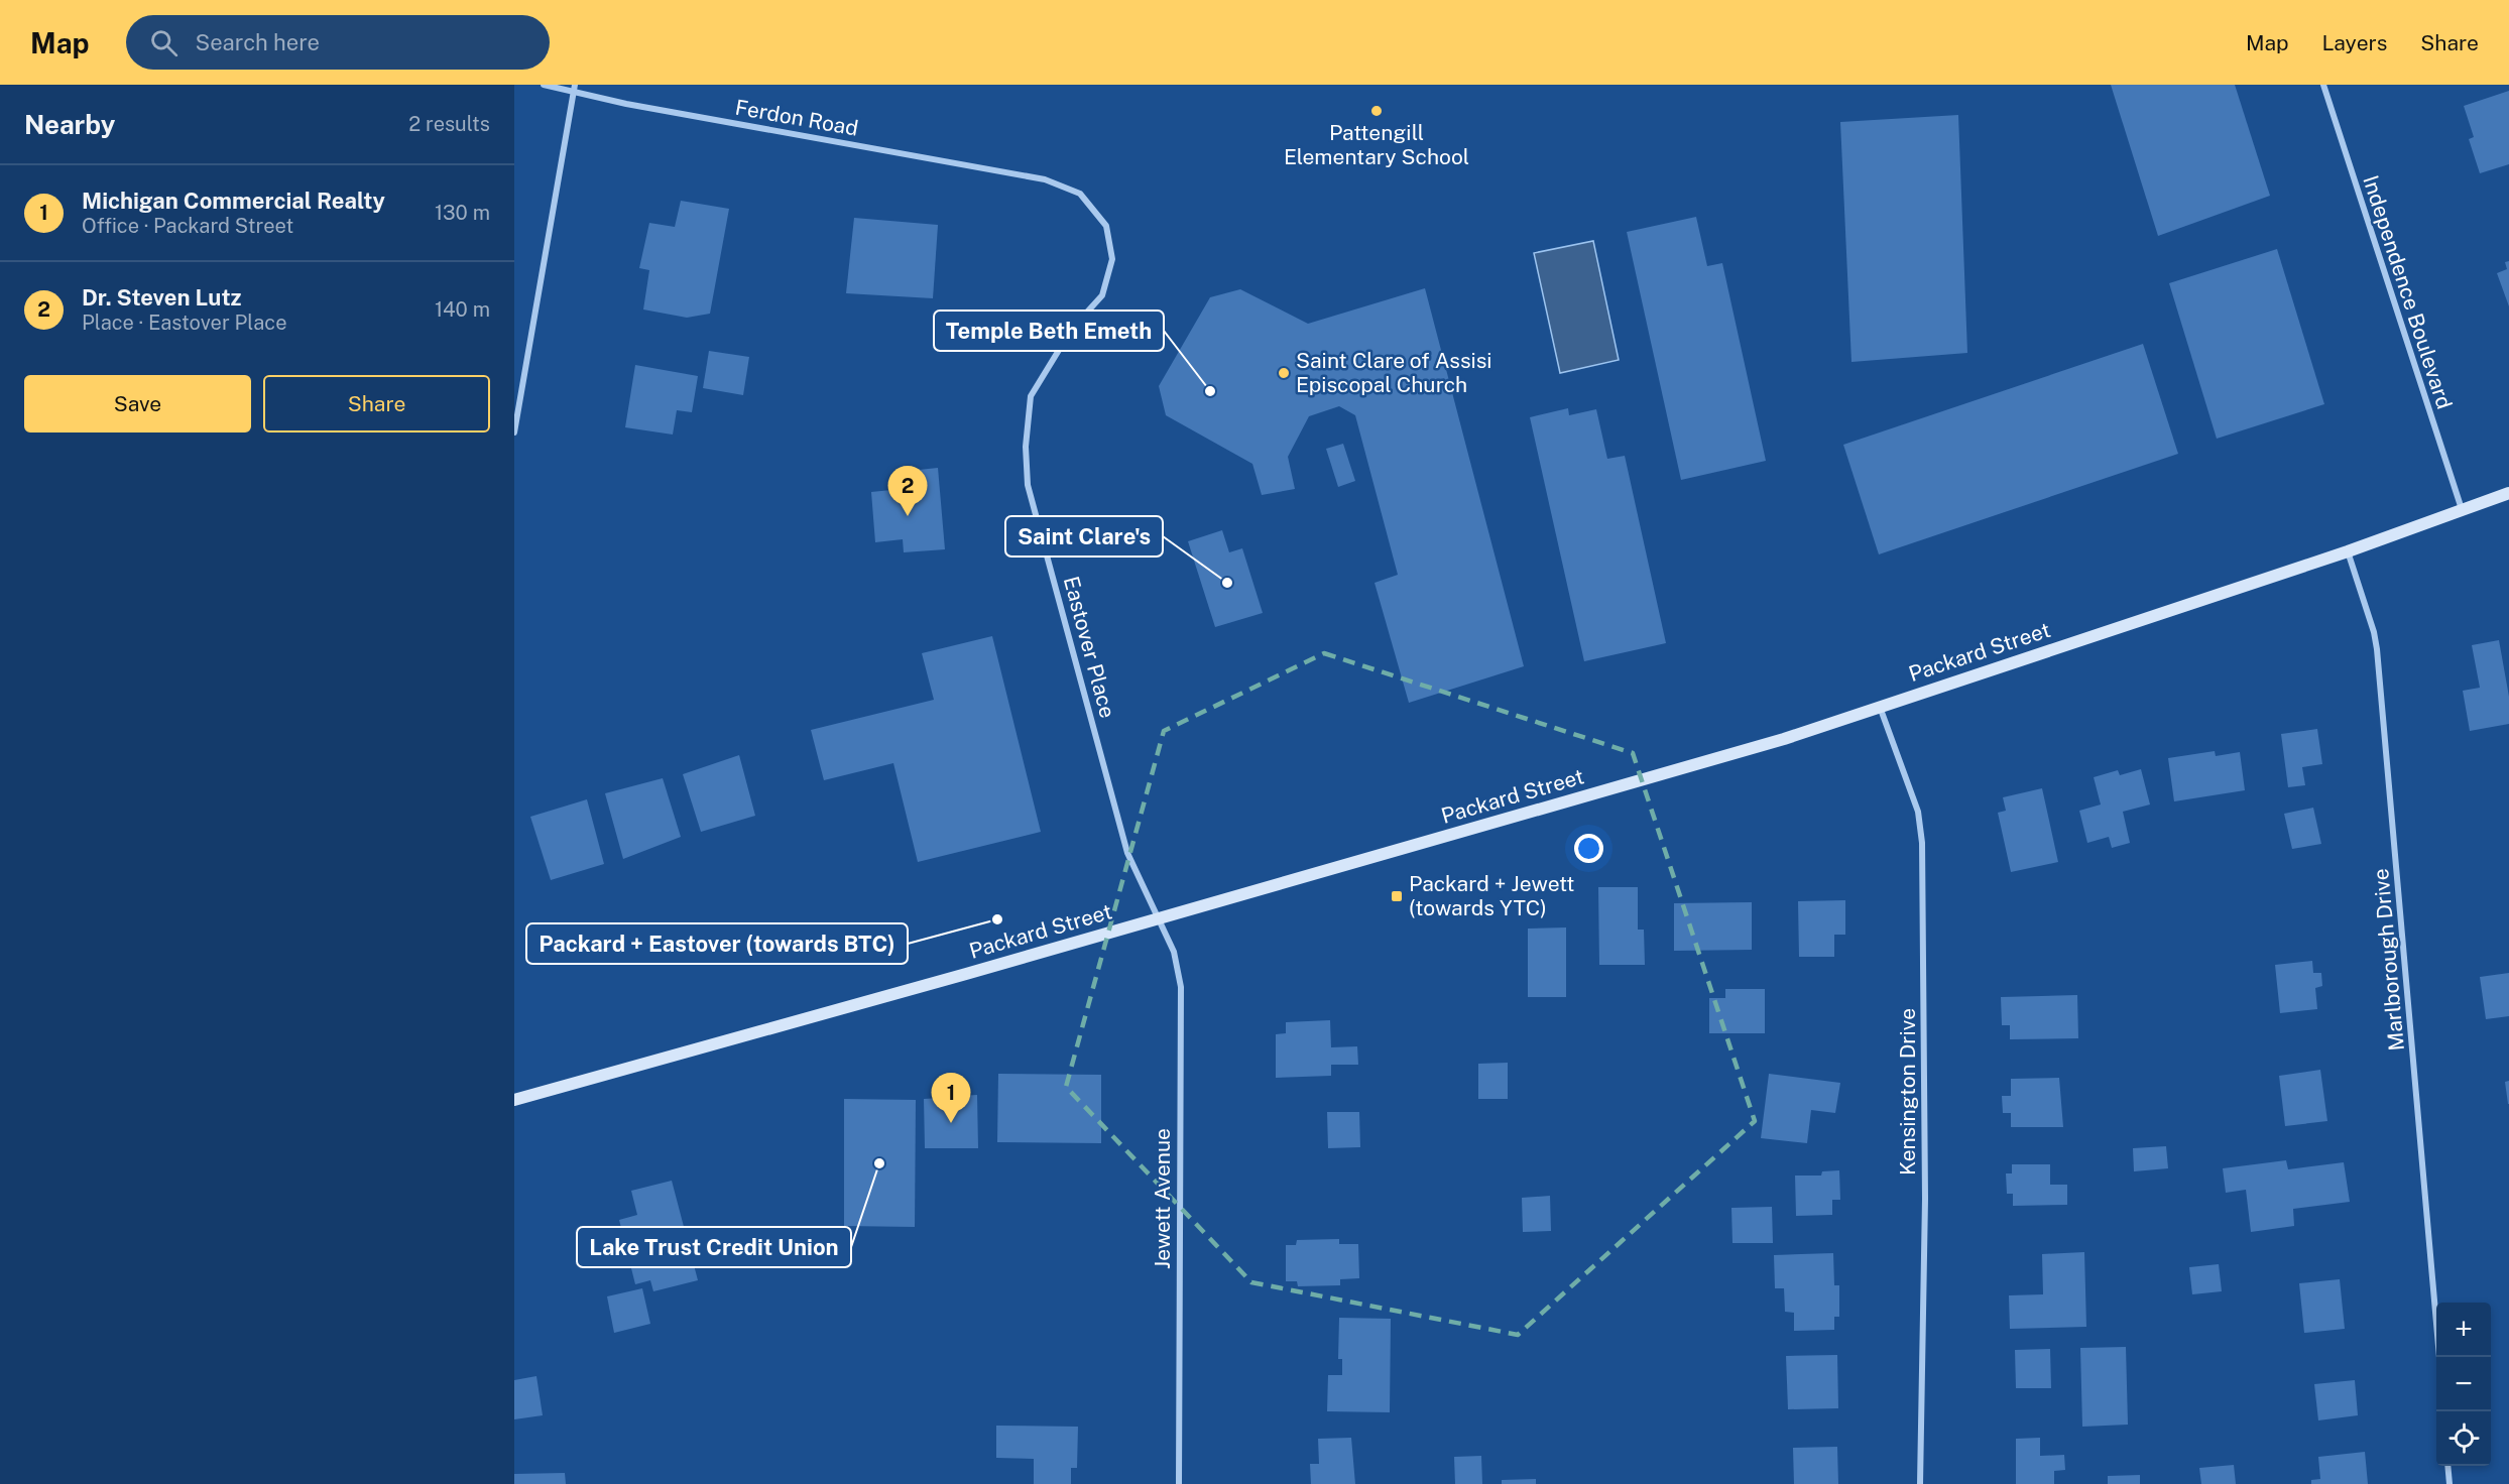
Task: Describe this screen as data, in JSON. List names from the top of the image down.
{
  "streets": {
    "main road": ["Packard Street"],
    "street": [
      "Ferdon Road",
      "Independence Boulevard",
      "Eastover Place",
      "Marlborough Drive",
      "Kensington Drive",
      "Jewett Avenue"
    ]
  },
  "crossings": [
    ["Ferdon Road", "Eastover Place"],
    ["Independence Boulevard", "Packard Street"],
    ["Eastover Place", "Packard Street"],
    ["Eastover Place", "Jewett Avenue"],
    ["Packard Street", "Marlborough Drive"],
    ["Packard Street", "Kensington Drive"],
    ["Packard Street", "Jewett Avenue"]
  ],
  "places": {
    "other": [
      "Pattengill Elementary School",
      "Saint Clare of Assisi Episcopal Church",
      "Temple Beth Emeth",
      "Saint Clare's",
      "Packard + Eastover (towards BTC)",
      "Lake Trust Credit Union"
    ],
    "transit": ["Packard + Jewett (towards YTC)"]
  },
  "page": {
    "header": "Map",
    "search": "Search here",
    "nav": ["Map", "Layers", "Share"],
    "heading": ["Nearby", "2 results"],
    "list": [
      {
        "mark": "1",
        "name": "Michigan Commercial Realty",
        "note": "Office · Packard Street",
        "value": "130 m"
      },
      {
        "mark": "2",
        "name": "Dr. Steven Lutz",
        "note": "Place · Eastover Place",
        "value": "140 m"
      }
    ],
    "buttons": ["Save", "Share"],
    "pins": ["2", "1"],
    "map_buttons": ["+", "−"]
  }
}
